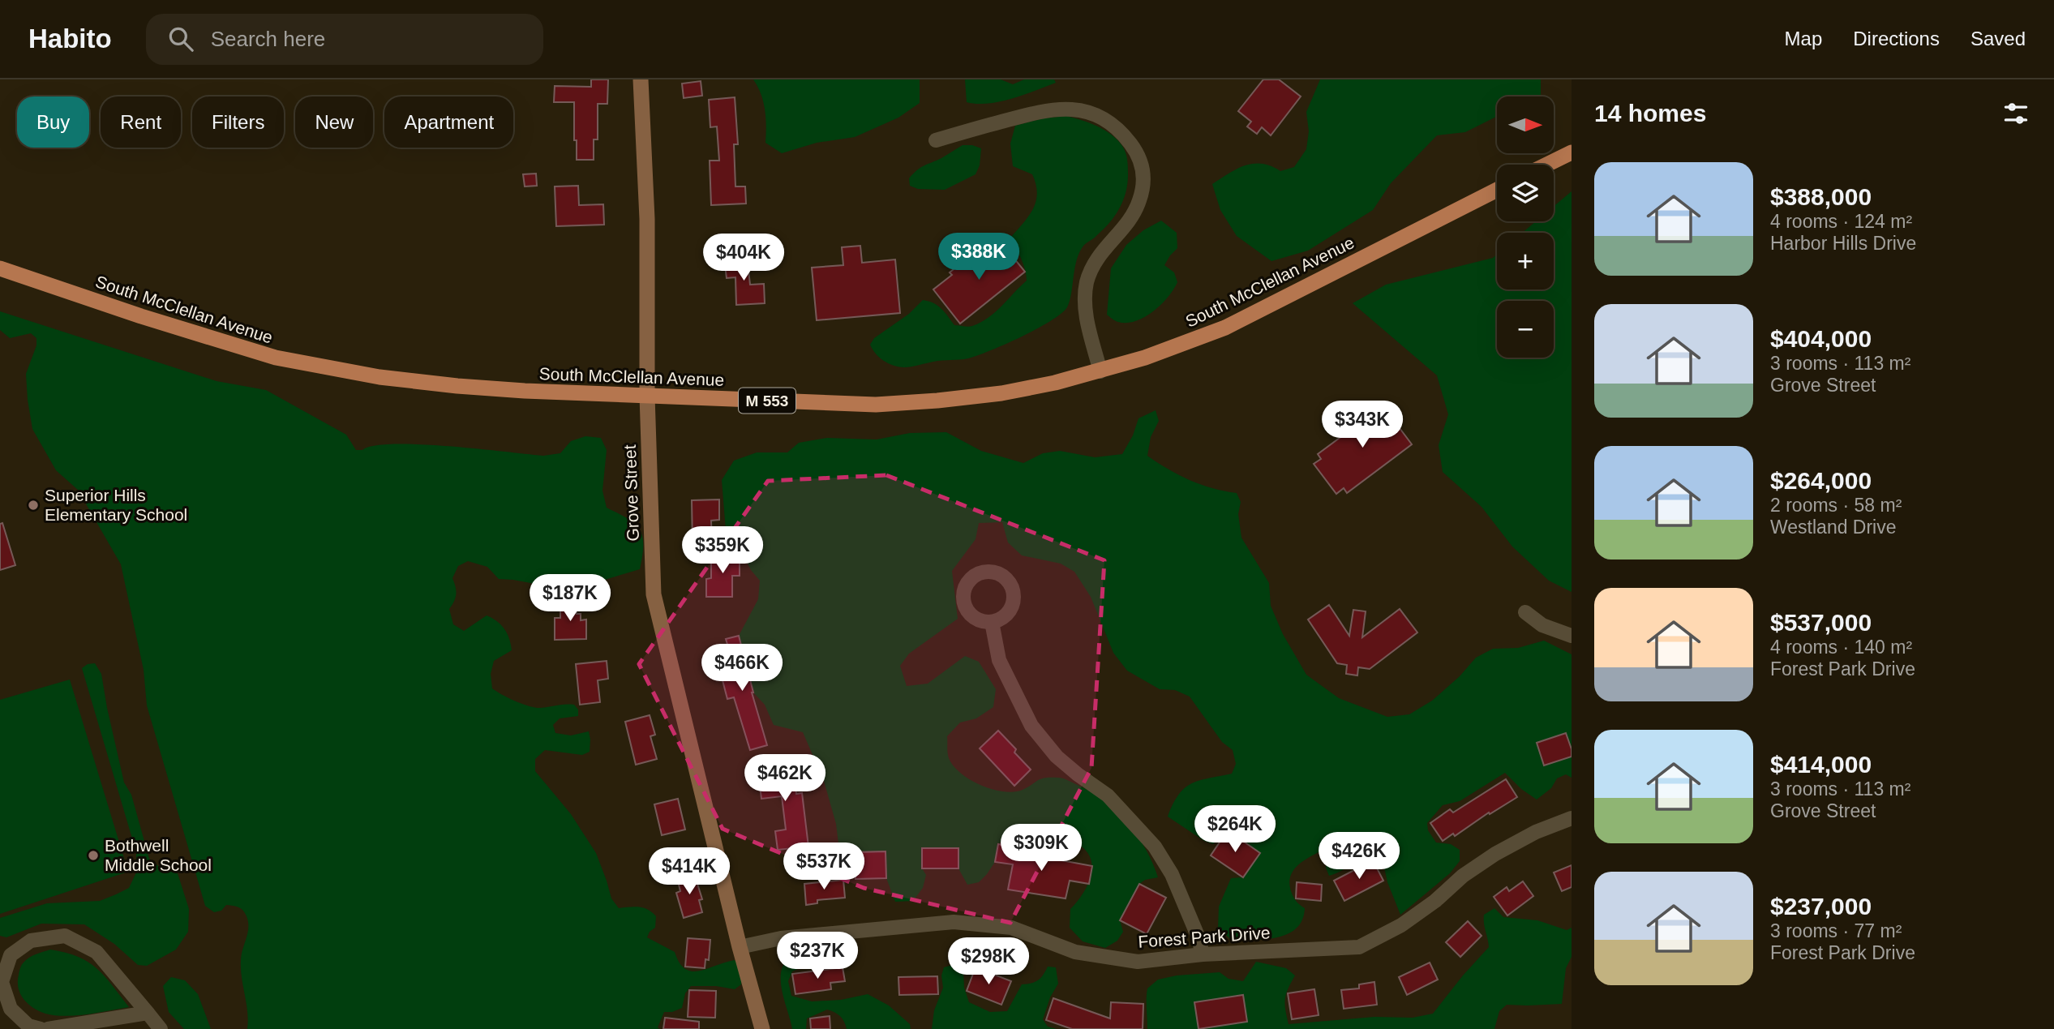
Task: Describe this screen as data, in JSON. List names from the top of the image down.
{
  "streets": {
    "main road": ["South McClellan Avenue", "M 553", "Grove Street"],
    "street": ["Forest Park Drive"]
  },
  "crossings": [
    ["South McClellan Avenue", "Grove Street"],
    ["Grove Street", "Forest Park Drive"]
  ],
  "places": ["Superior Hills Elementary School", "Bothwell Middle School"],
  "north": "right",
  "page": {
    "header": "Habito",
    "search": "Search here",
    "nav": ["Map", "Directions", "Saved"],
    "heading": "14 homes",
    "map_buttons": ["+", "−"],
    "chip": [
      "Buy",
      "Rent",
      "Filters",
      "New",
      "Apartment"
    ],
    "list": [
      {
        "name": "$388,000",
        "note": "4 rooms · 124 m² · Harbor Hills Drive"
      },
      {
        "name": "$404,000",
        "note": "3 rooms · 113 m² · Grove Street"
      },
      {
        "name": "$264,000",
        "note": "2 rooms · 58 m² · Westland Drive"
      },
      {
        "name": "$537,000",
        "note": "4 rooms · 140 m² · Forest Park Drive"
      },
      {
        "name": "$414,000",
        "note": "3 rooms · 113 m² · Grove Street"
      },
      {
        "name": "$237,000",
        "note": "3 rooms · 77 m² · Forest Park Drive"
      }
    ],
    "price": [
      "$388K",
      "$404K",
      "$343K",
      "$359K",
      "$187K",
      "$466K",
      "$462K",
      "$264K",
      "$309K",
      "$426K",
      "$537K",
      "$414K",
      "$237K",
      "$298K"
    ]
  }
}
